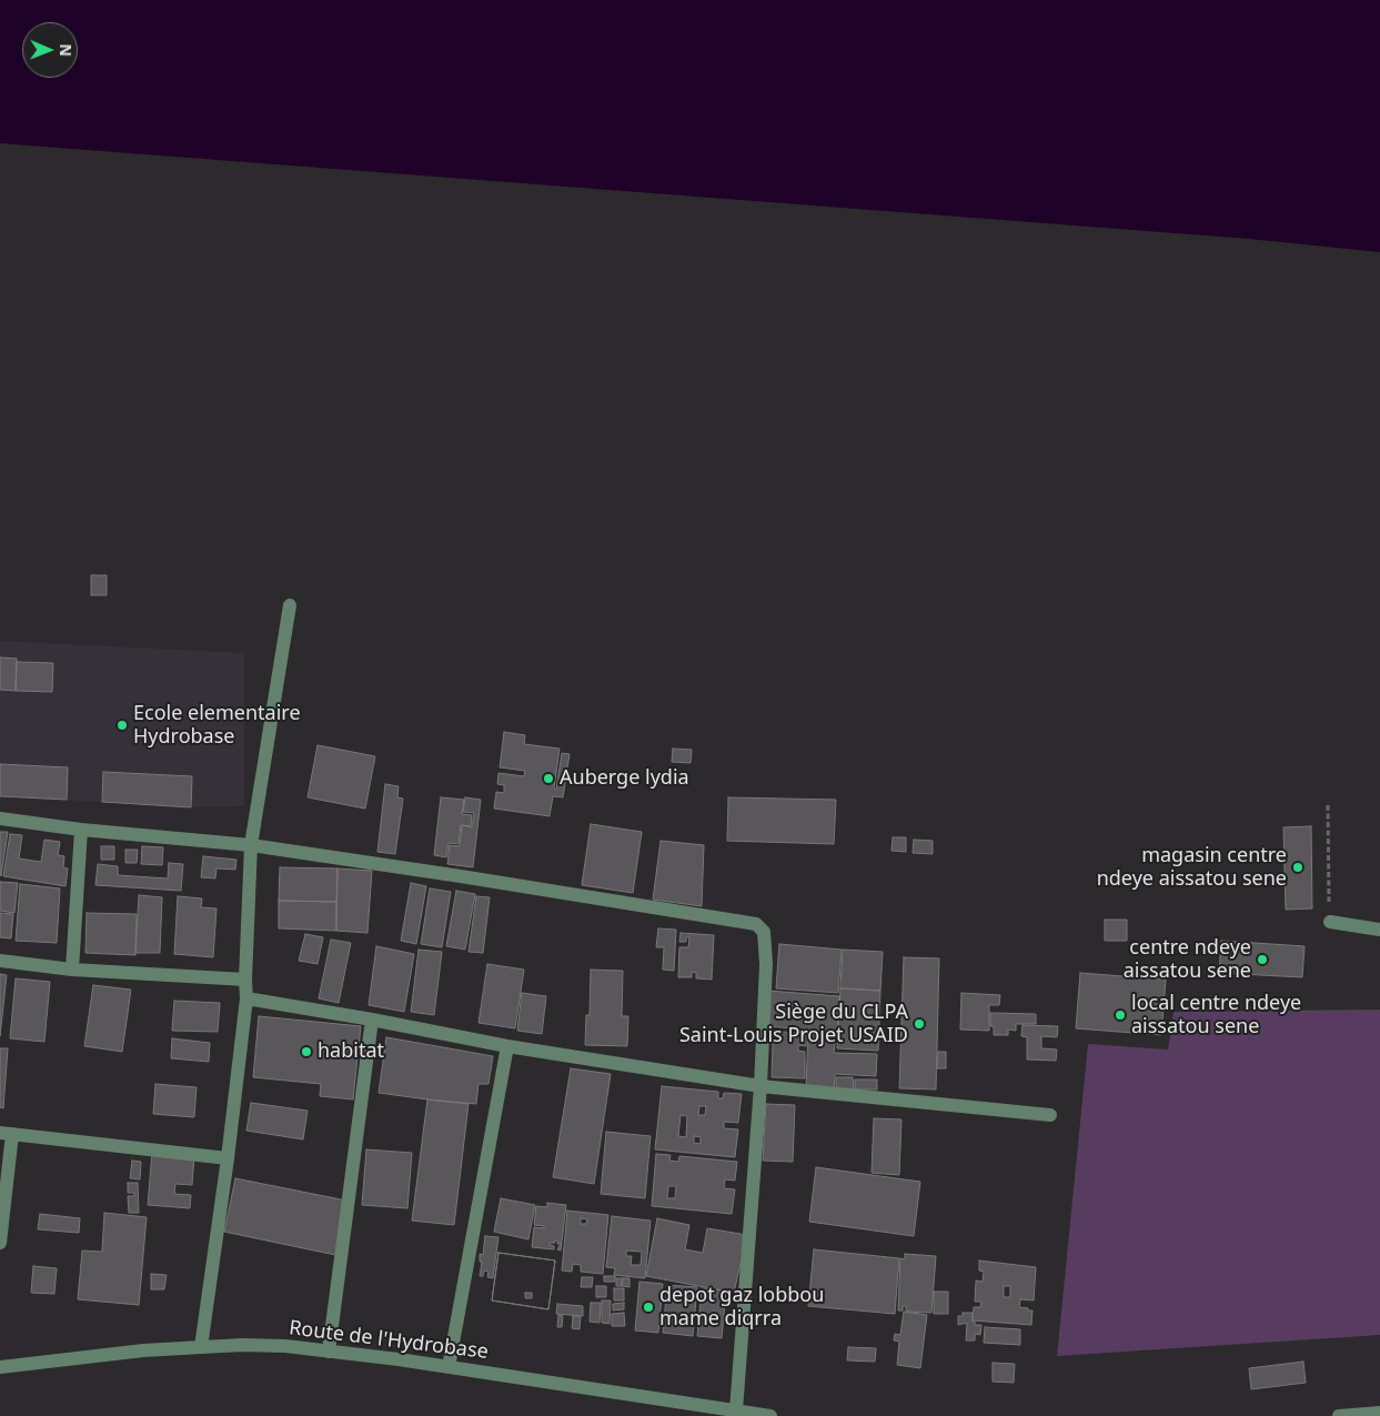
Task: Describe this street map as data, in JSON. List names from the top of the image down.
{
  "streets": {
    "street": ["Route de l'Hydrobase"]
  },
  "places": [
    "Ecole elementaire Hydrobase",
    "Auberge lydia",
    "magasin centre ndeye aissatou sene",
    "centre ndeye aissatou sene",
    "local centre ndeye aissatou sene",
    "Siège du CLPA Saint-Louis Projet USAID",
    "habitat",
    "depot gaz lobbou mame diqrra"
  ],
  "north": "right"
}
